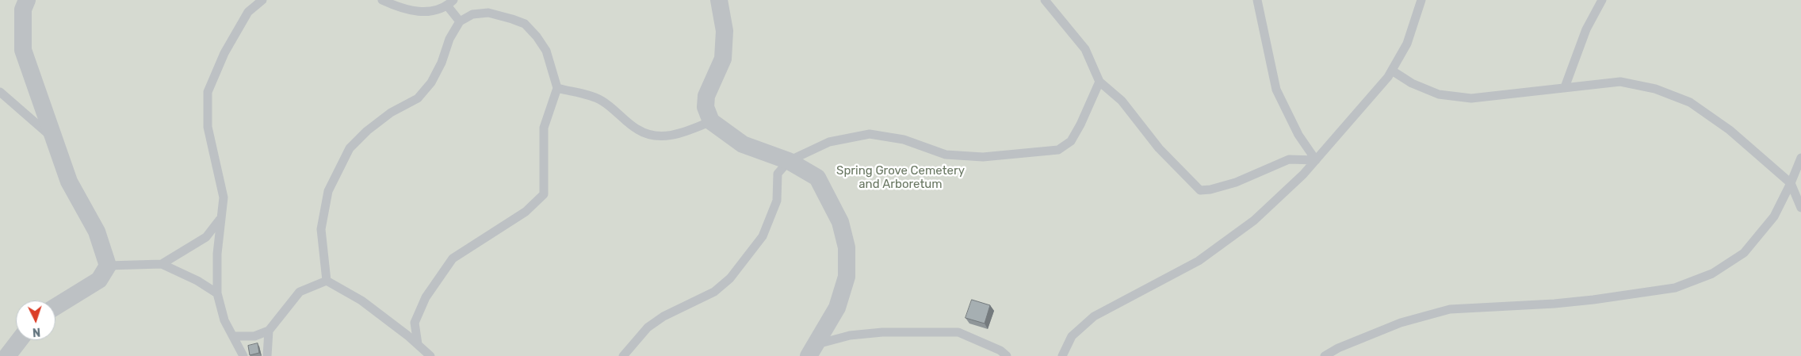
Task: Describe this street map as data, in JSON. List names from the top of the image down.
{
  "parks": ["Spring Grove Cemetery and Arboretum"],
  "north": "bottom"
}
